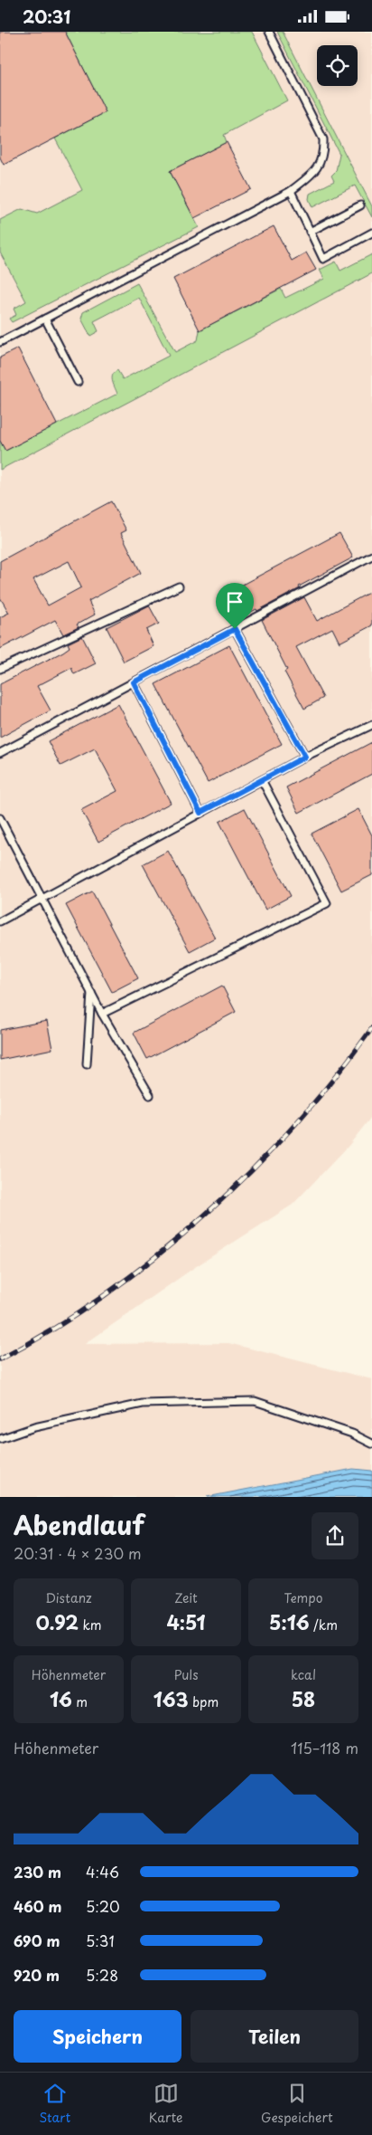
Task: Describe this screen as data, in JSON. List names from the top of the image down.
{
  "page": {
    "status": "20:31",
    "heading": ["Abendlauf", "20:31 · 4 × 230 m"],
    "stats": [
      ["Distanz", "0.92 km"],
      ["Zeit", "4:51"],
      ["Tempo", "5:16 /km"],
      ["Höhenmeter", "16 m"],
      ["Puls", "163 bpm"],
      ["kcal", "58"]
    ],
    "chart": ["Höhenmeter", "115–118 m"],
    "list": [
      {
        "name": "230 m",
        "note": "4:46"
      },
      {
        "name": "460 m",
        "note": "5:20"
      },
      {
        "name": "690 m",
        "note": "5:31"
      },
      {
        "name": "920 m",
        "note": "5:28"
      }
    ],
    "buttons": ["Speichern", "Teilen"],
    "tabs": ["Start", "Karte", "Gespeichert"]
  }
}
